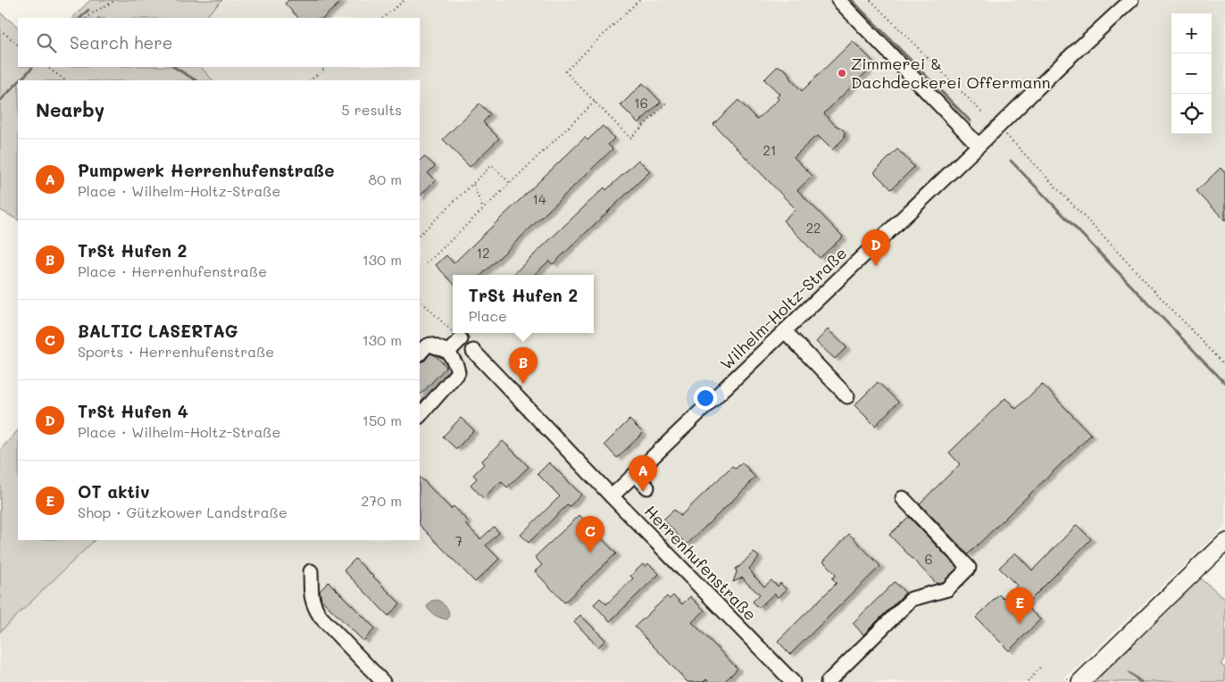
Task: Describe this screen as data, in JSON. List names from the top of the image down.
{
  "streets": {
    "street": ["Wilhelm-Holtz-Straße", "Herrenhufenstraße"]
  },
  "crossings": [
    ["Wilhelm-Holtz-Straße", "Herrenhufenstraße"]
  ],
  "places": ["Zimmerei & Dachdeckerei Offermann"],
  "house_numbers": [
    "16",
    "21",
    "14",
    "22",
    "12",
    "7",
    "6"
  ],
  "page": {
    "map_buttons": ["+", "−"],
    "search": "Search here",
    "heading": ["Nearby", "5 results"],
    "list": [
      {
        "mark": "A",
        "name": "Pumpwerk Herrenhufenstraße",
        "note": "Place · Wilhelm-Holtz-Straße",
        "value": "80 m"
      },
      {
        "mark": "B",
        "name": "TrSt Hufen 2",
        "note": "Place · Herrenhufenstraße",
        "value": "130 m"
      },
      {
        "mark": "C",
        "name": "BALTIC LASERTAG",
        "note": "Sports · Herrenhufenstraße",
        "value": "130 m"
      },
      {
        "mark": "D",
        "name": "TrSt Hufen 4",
        "note": "Place · Wilhelm-Holtz-Straße",
        "value": "150 m"
      },
      {
        "mark": "E",
        "name": "OT aktiv",
        "note": "Shop · Gützkower Landstraße",
        "value": "270 m"
      }
    ],
    "pins": [
      "D",
      "B",
      "A",
      "C",
      "E"
    ],
    "popup": ["TrSt Hufen 2", "Place"]
  }
}
